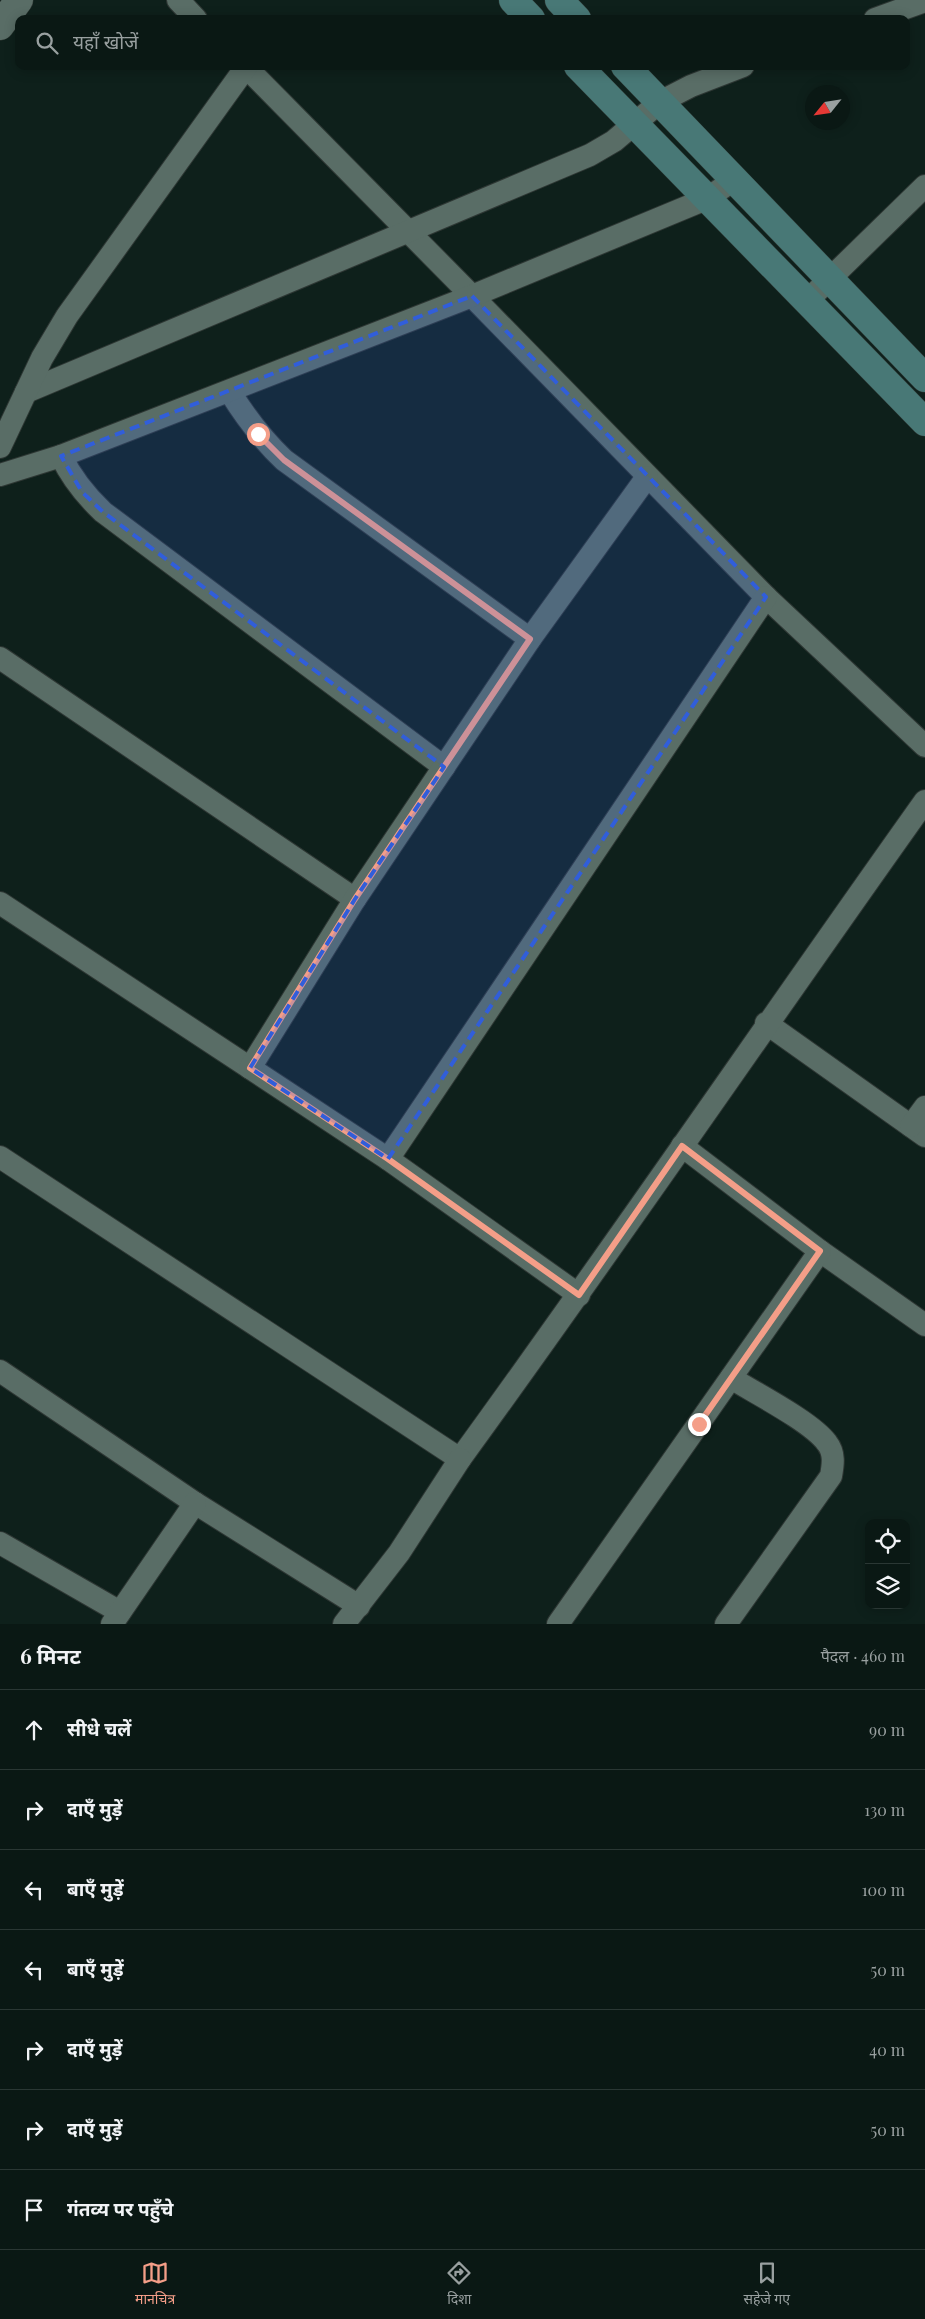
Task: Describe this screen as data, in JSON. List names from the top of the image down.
{
  "north": "bottom left",
  "page": {
    "search": "यहाँ खोजें",
    "heading": ["6 मिनट", "पैदल · 460 m"],
    "list": [
      ["सीधे चलें", "90 m"],
      ["दाएँ मुड़ें", "130 m"],
      ["बाएँ मुड़ें", "100 m"],
      ["बाएँ मुड़ें", "50 m"],
      ["दाएँ मुड़ें", "40 m"],
      ["दाएँ मुड़ें", "50 m"],
      "गंतव्य पर पहुँचे"
    ],
    "nav": ["मानचित्र", "दिशा", "सहेजे गए"]
  }
}
